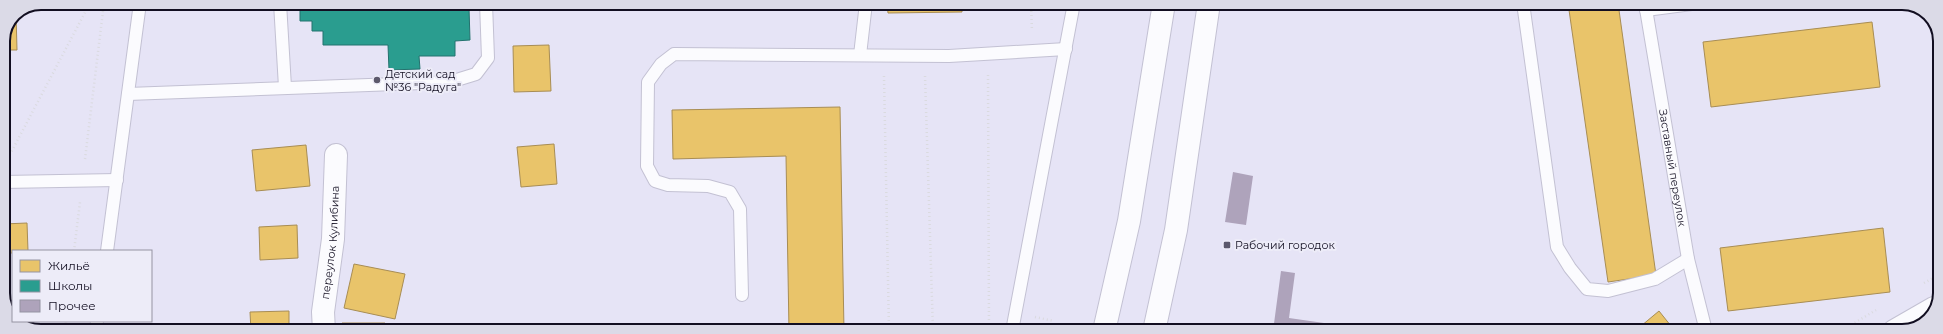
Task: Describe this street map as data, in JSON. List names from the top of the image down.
{
  "streets": {
    "main road": ["переулок Кулибина"],
    "lane": ["Заставный переулок"]
  },
  "places": {
    "other": ["Детский сад №36 \"Радуга\""],
    "transit": ["Рабочий городок"]
  },
  "legend": ["Жильё", "Школы", "Прочее"]
}
